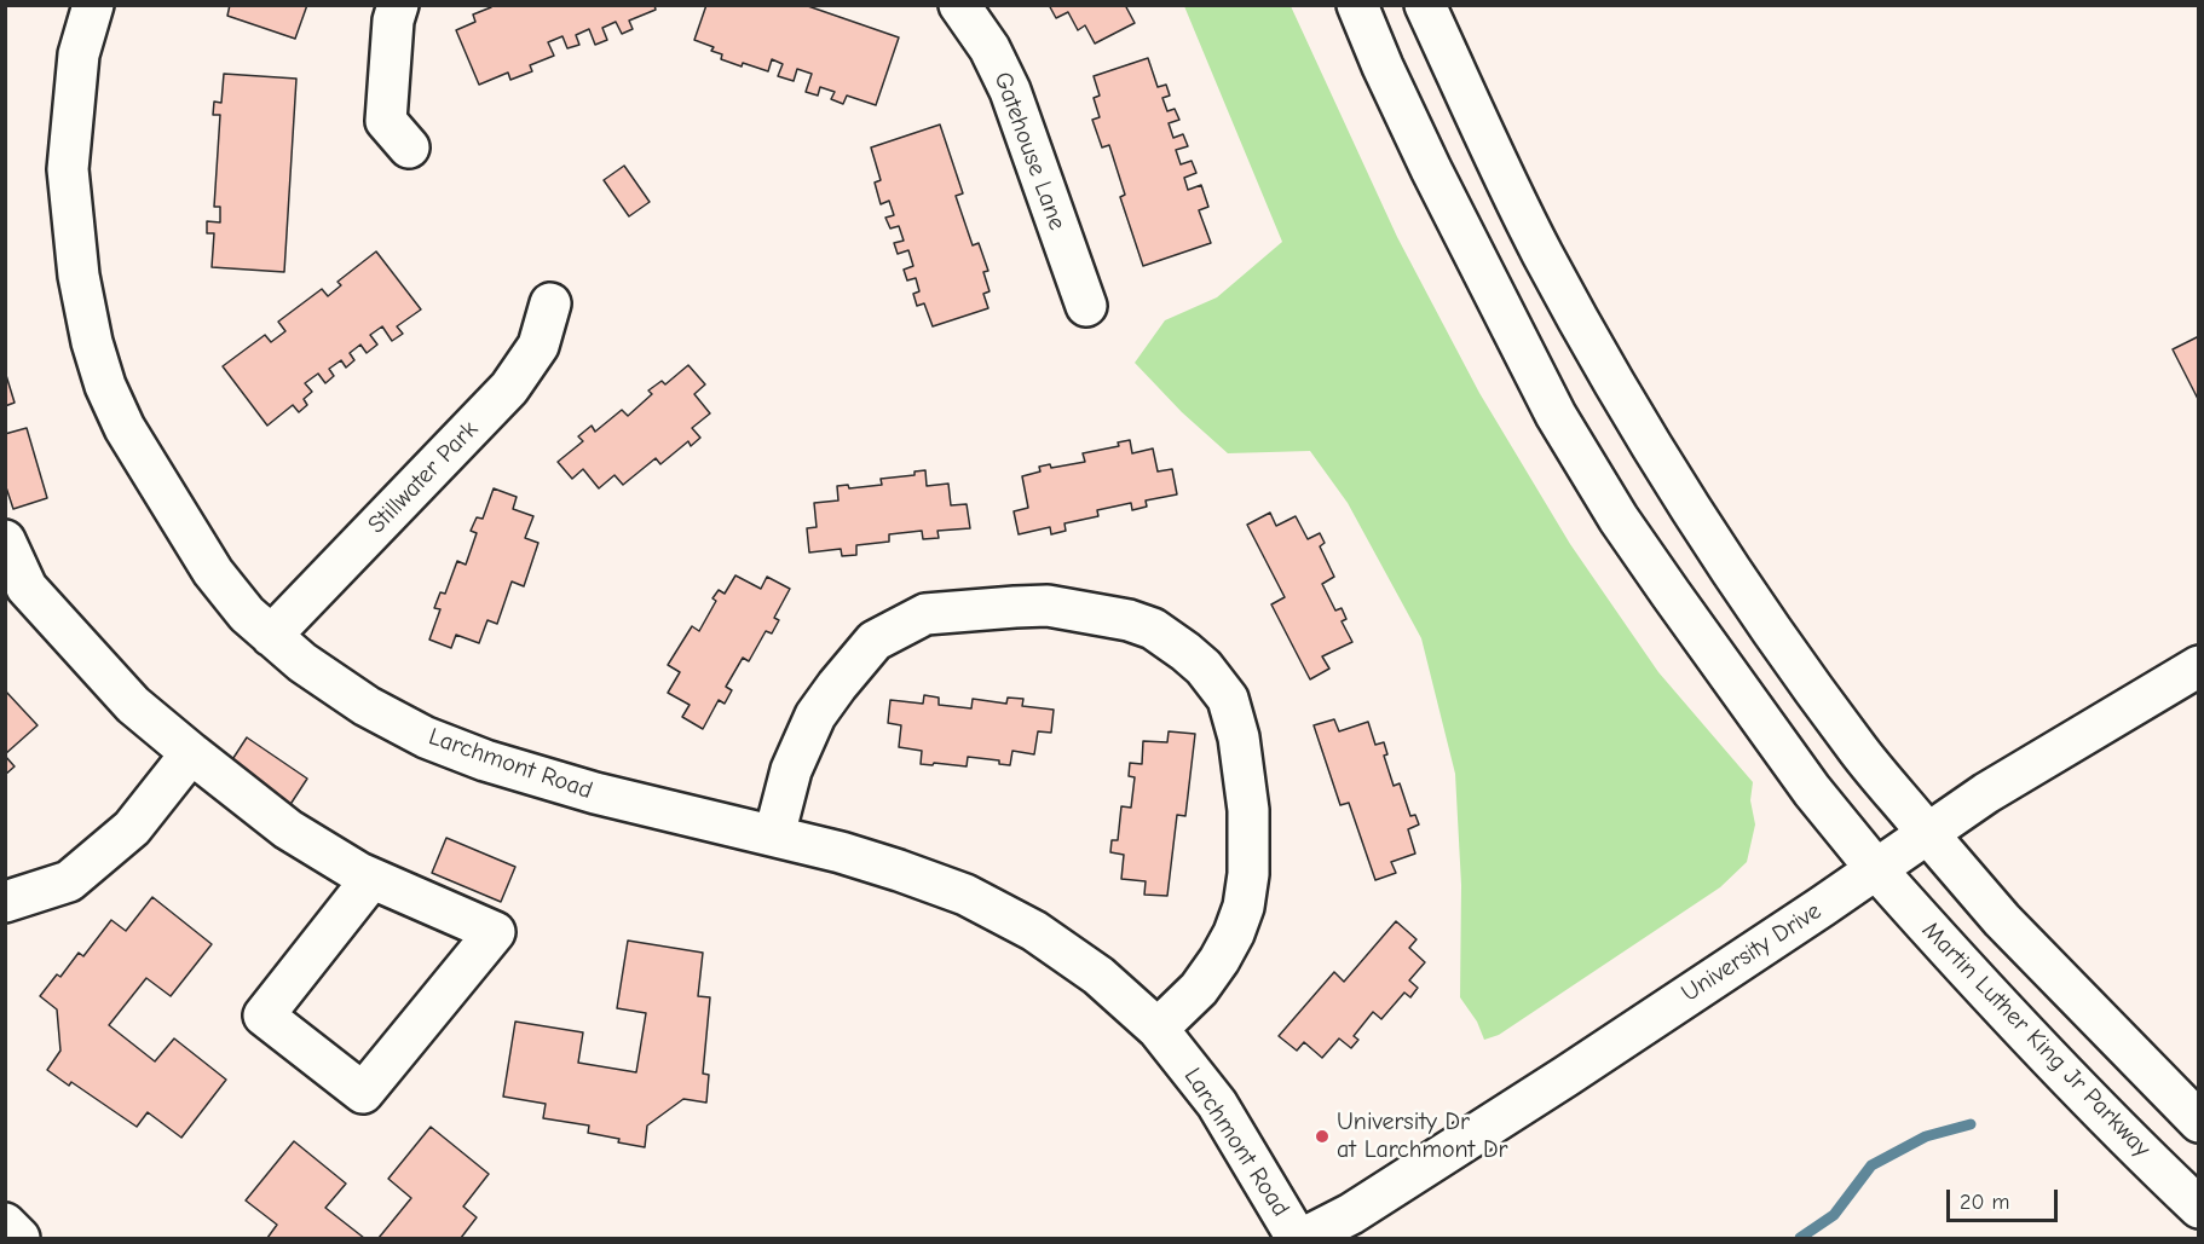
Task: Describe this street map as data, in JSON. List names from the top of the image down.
{
  "streets": {
    "main road": [
      "Gatehouse Lane",
      "Stillwater Park",
      "Larchmont Road",
      "University Drive",
      "Martin Luther King Jr Parkway"
    ]
  },
  "crossings": [
    ["Stillwater Park", "Larchmont Road"],
    ["University Drive", "Martin Luther King Jr Parkway"]
  ],
  "places": ["University Dr at Larchmont Dr"],
  "scale_bar": "20 m"
}
